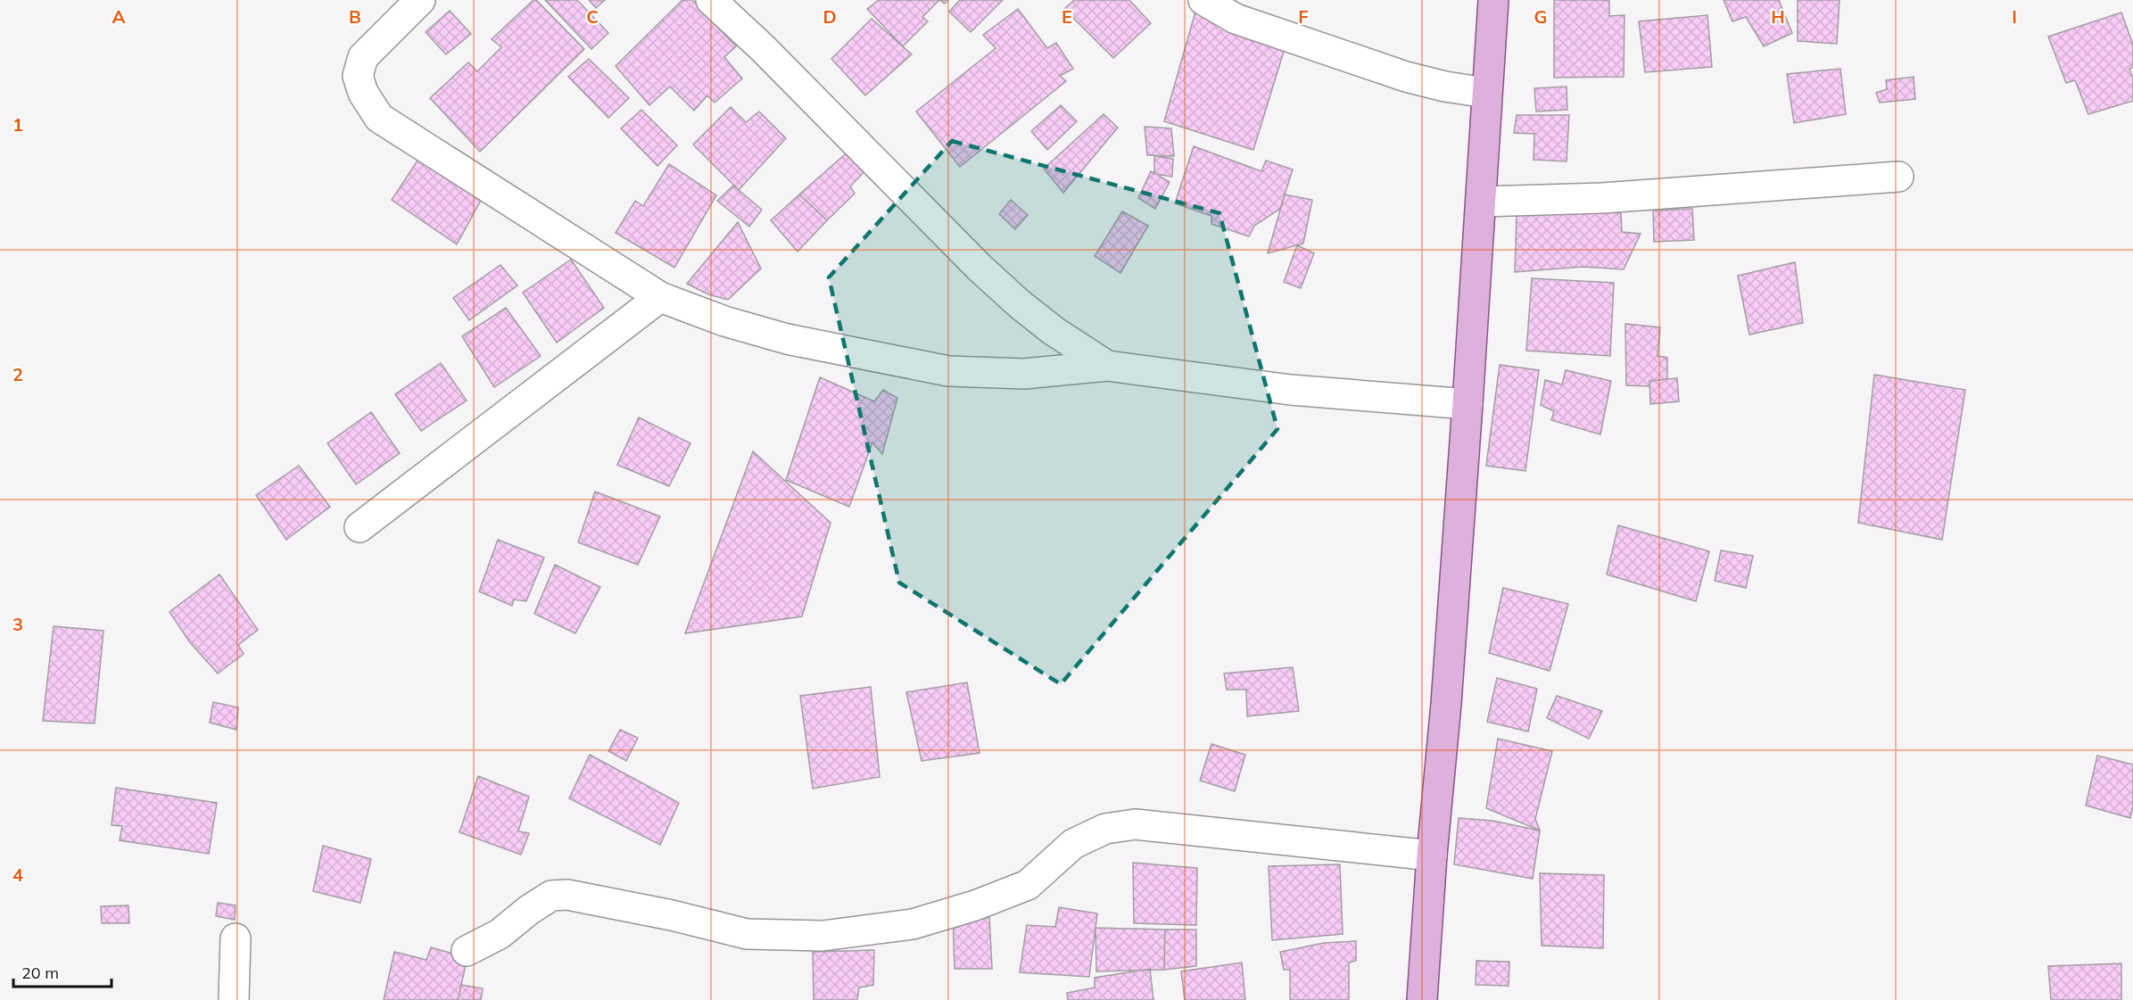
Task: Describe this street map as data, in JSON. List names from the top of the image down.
{
  "scale_bar": "20 m",
  "grid": {
    "columns": [
      "A",
      "B",
      "C",
      "D",
      "E",
      "F",
      "G",
      "H",
      "I"
    ],
    "rows": [
      "1",
      "2",
      "3",
      "4"
    ]
  }
}
